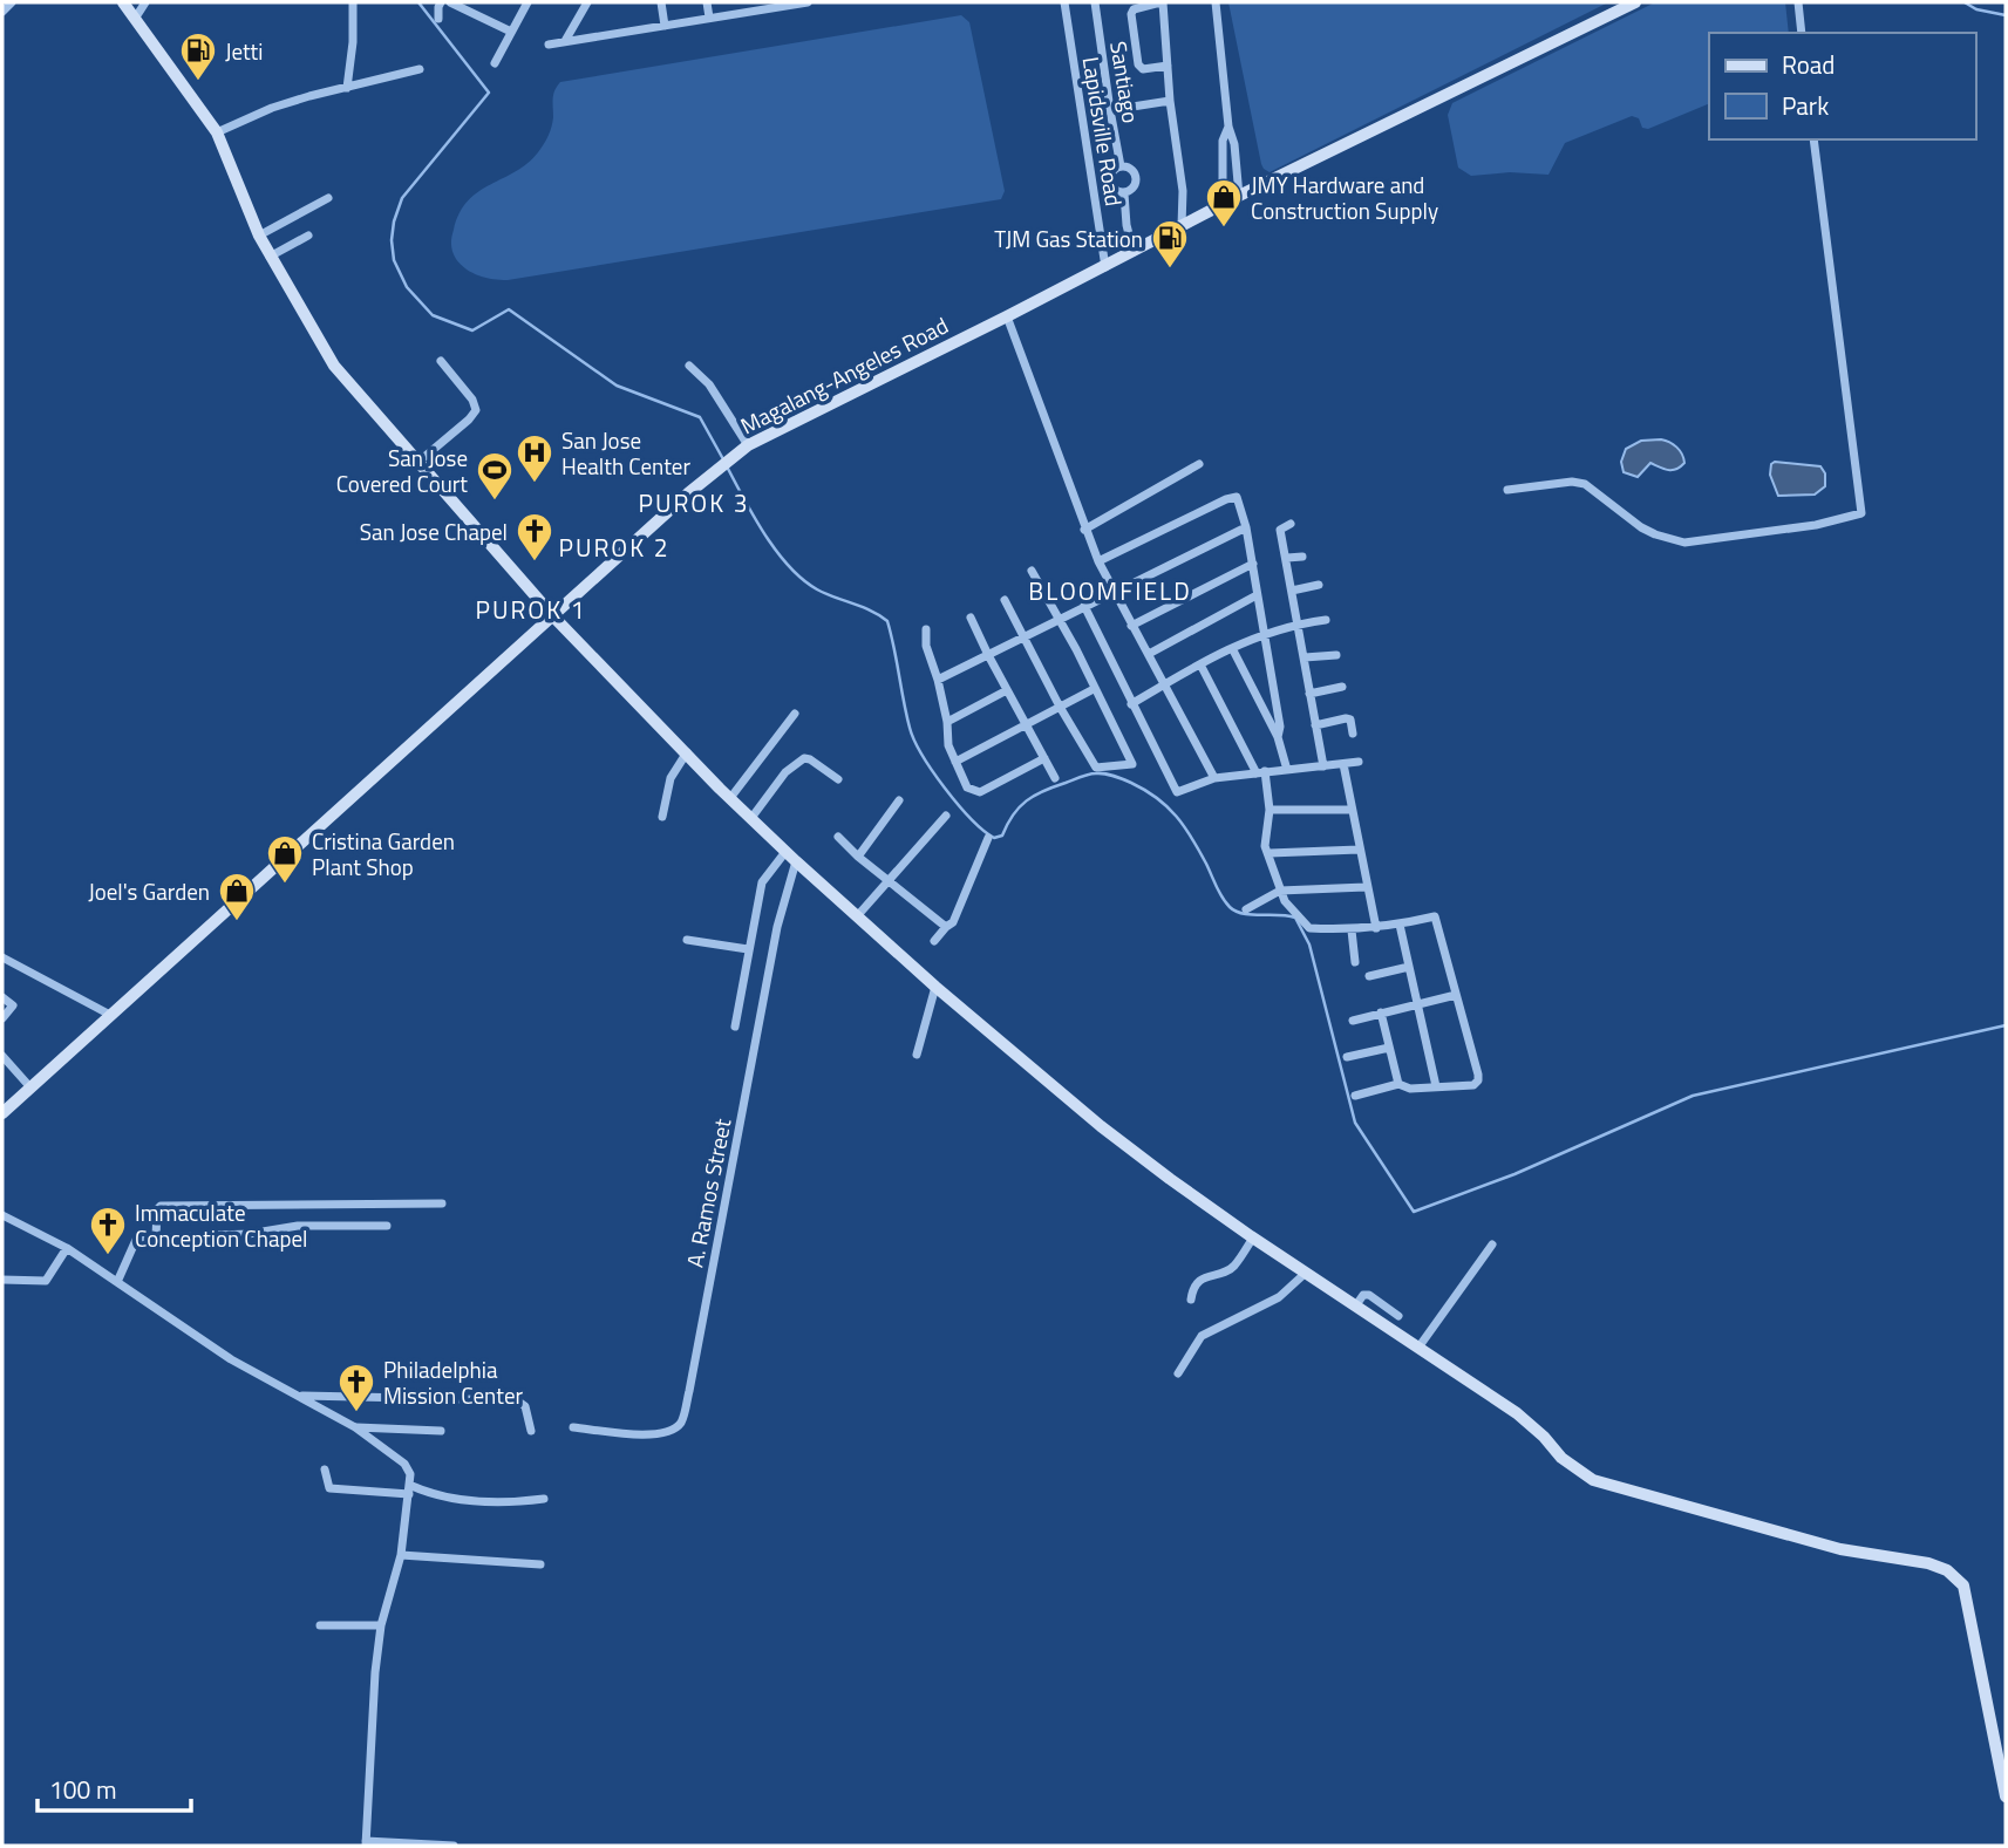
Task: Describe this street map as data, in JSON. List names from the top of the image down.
{
  "streets": {
    "street": [
      "Santiago",
      "Lapidsville Road",
      "Magalang-Angeles Road",
      "A. Ramos Street"
    ]
  },
  "crossings": [
    ["Santiago", "Magalang-Angeles Road"],
    ["Lapidsville Road", "Magalang-Angeles Road"]
  ],
  "districts": [
    "PUROK 3",
    "PUROK 2",
    "BLOOMFIELD",
    "PUROK 1"
  ],
  "places": {
    "fuel station": ["Jetti", "TJM Gas Station"],
    "shop": ["JMY Hardware and Construction Supply", "Cristina Garden Plant Shop", "Joel's Garden"],
    "hospital": ["San Jose Health Center"],
    "sports": ["San Jose Covered Court"],
    "church": ["San Jose Chapel", "Immaculate Conception Chapel", "Philadelphia Mission Center"]
  },
  "legend": ["Road", "Park"],
  "scale_bar": "100 m"
}
